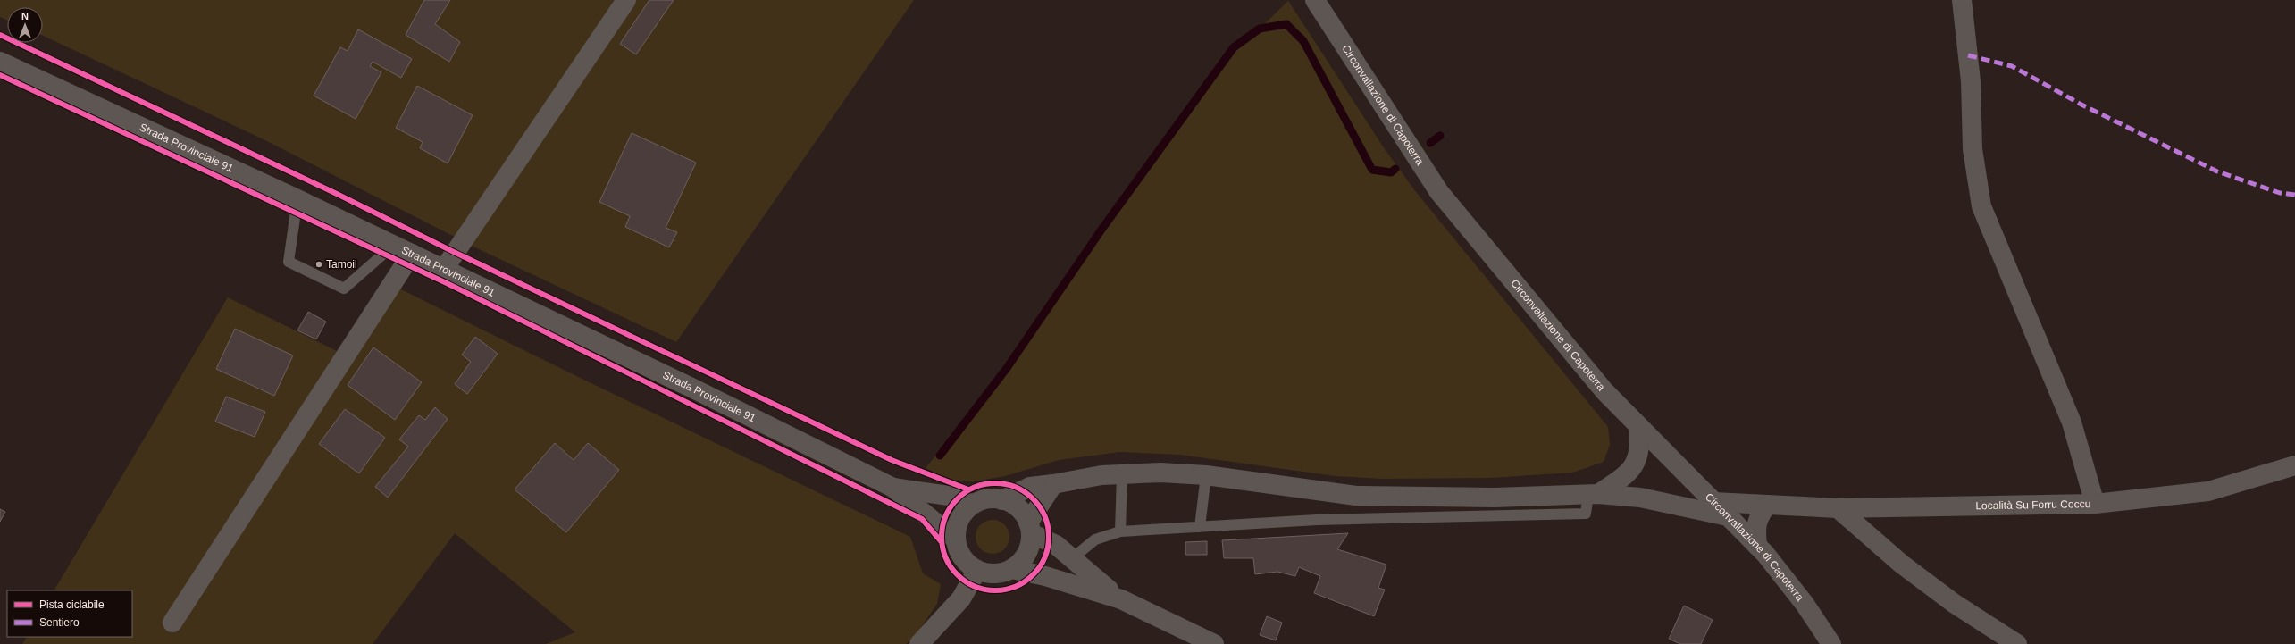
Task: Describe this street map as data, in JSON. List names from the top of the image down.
{
  "streets": {
    "street": ["Circonvallazione di Capoterra", "Strada Provinciale 91", "Località Su Forru Coccu"]
  },
  "crossings": [
    ["Circonvallazione di Capoterra", "Località Su Forru Coccu"]
  ],
  "places": ["Tamoil"],
  "legend": ["Pista ciclabile", "Sentiero"],
  "north": "top"
}
